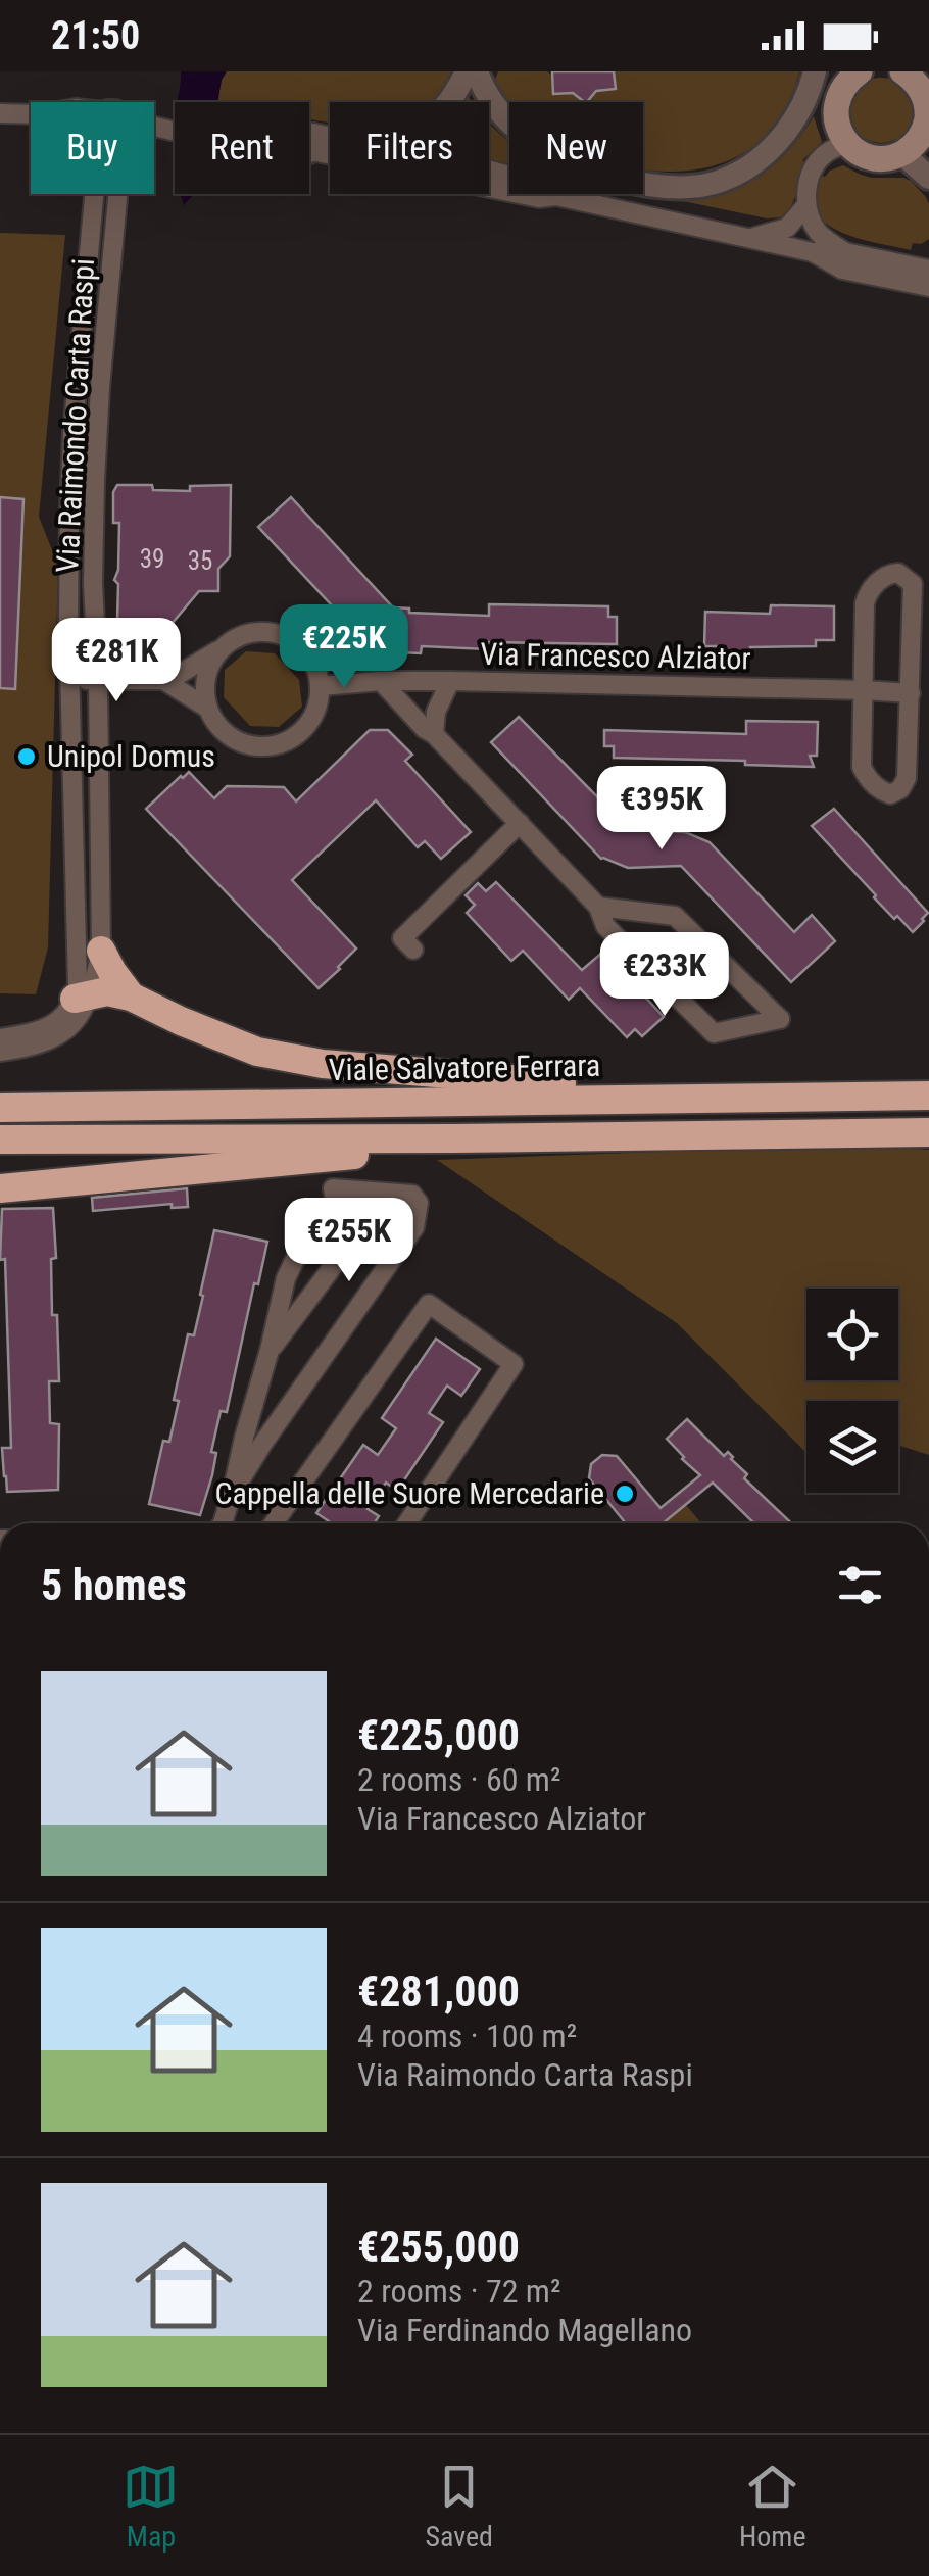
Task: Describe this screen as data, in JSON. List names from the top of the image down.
{
  "streets": {
    "highway": ["Viale Salvatore Ferrara"],
    "street": ["Via Raimondo Carta Raspi", "Via Francesco Alziator"]
  },
  "places": ["Unipol Domus", "Cappella delle Suore Mercedarie"],
  "house_numbers": ["39", "35"],
  "page": {
    "status": "21:50",
    "chip": [
      "Buy",
      "Rent",
      "Filters",
      "New"
    ],
    "price": [
      "€225K",
      "€281K",
      "€395K",
      "€233K",
      "€255K"
    ],
    "heading": "5 homes",
    "list": [
      {
        "name": "€225,000",
        "note": "2 rooms · 60 m² · Via Francesco Alziator"
      },
      {
        "name": "€281,000",
        "note": "4 rooms · 100 m² · Via Raimondo Carta Raspi"
      },
      {
        "name": "€255,000",
        "note": "2 rooms · 72 m² · Via Ferdinando Magellano"
      }
    ],
    "tabs": ["Map", "Saved", "Home"]
  }
}
